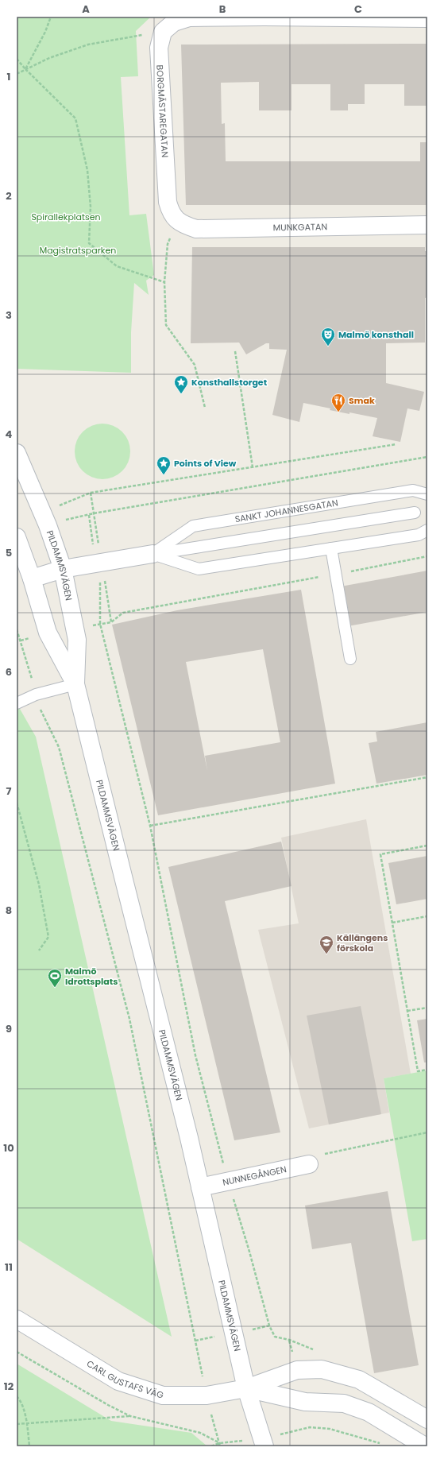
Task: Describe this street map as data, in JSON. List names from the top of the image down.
{
  "streets": {
    "street": [
      "BORGMÄSTAREGATAN",
      "MUNKGATAN",
      "SANKT JOHANNESGATAN",
      "PILDAMMSVÄGEN",
      "NUNNEGÅNGEN",
      "CARL GUSTAFS VÄG"
    ]
  },
  "crossings": [
    ["BORGMÄSTAREGATAN", "MUNKGATAN"],
    ["SANKT JOHANNESGATAN", "PILDAMMSVÄGEN"],
    ["PILDAMMSVÄGEN", "NUNNEGÅNGEN"],
    ["PILDAMMSVÄGEN", "CARL GUSTAFS VÄG"]
  ],
  "parks": ["Spirallekplatsen", "Magistratsparken"],
  "places": {
    "theatre": ["Malmö konsthall"],
    "place": ["Konsthallstorget", "Points of View"],
    "restaurant": ["Smak"],
    "school or university": ["Källängens förskola"],
    "sports": ["Malmö Idrottsplats"]
  },
  "grid": {
    "columns": ["A", "B", "C"],
    "rows": [
      "1",
      "2",
      "3",
      "4",
      "5",
      "6",
      "7",
      "8",
      "9",
      "10",
      "11",
      "12"
    ]
  }
}
